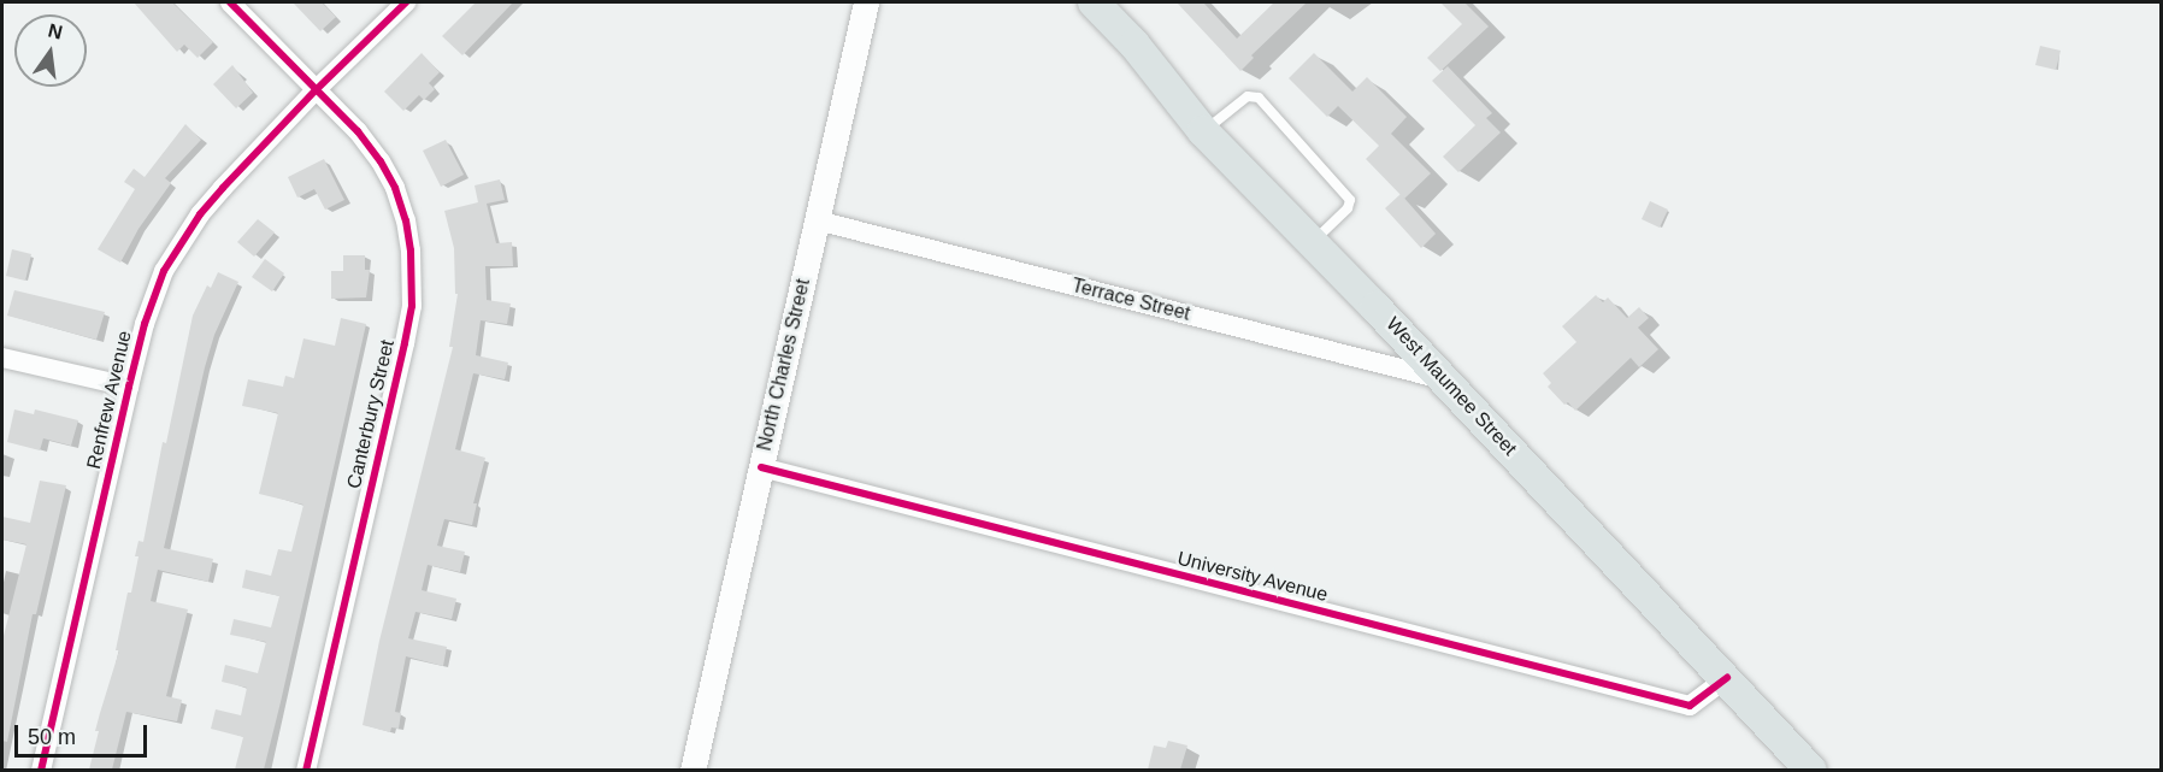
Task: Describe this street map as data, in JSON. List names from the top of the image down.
{
  "streets": {
    "main road": ["West Maumee Street"],
    "street": [
      "Terrace Street",
      "North Charles Street",
      "Renfrew Avenue",
      "Canterbury Street",
      "University Avenue"
    ]
  },
  "crossings": [
    ["Terrace Street", "North Charles Street"],
    ["Terrace Street", "West Maumee Street"],
    ["North Charles Street", "University Avenue"],
    ["West Maumee Street", "University Avenue"],
    ["Renfrew Avenue", "Canterbury Street"]
  ],
  "scale_bar": "50 m",
  "north": "top"
}
